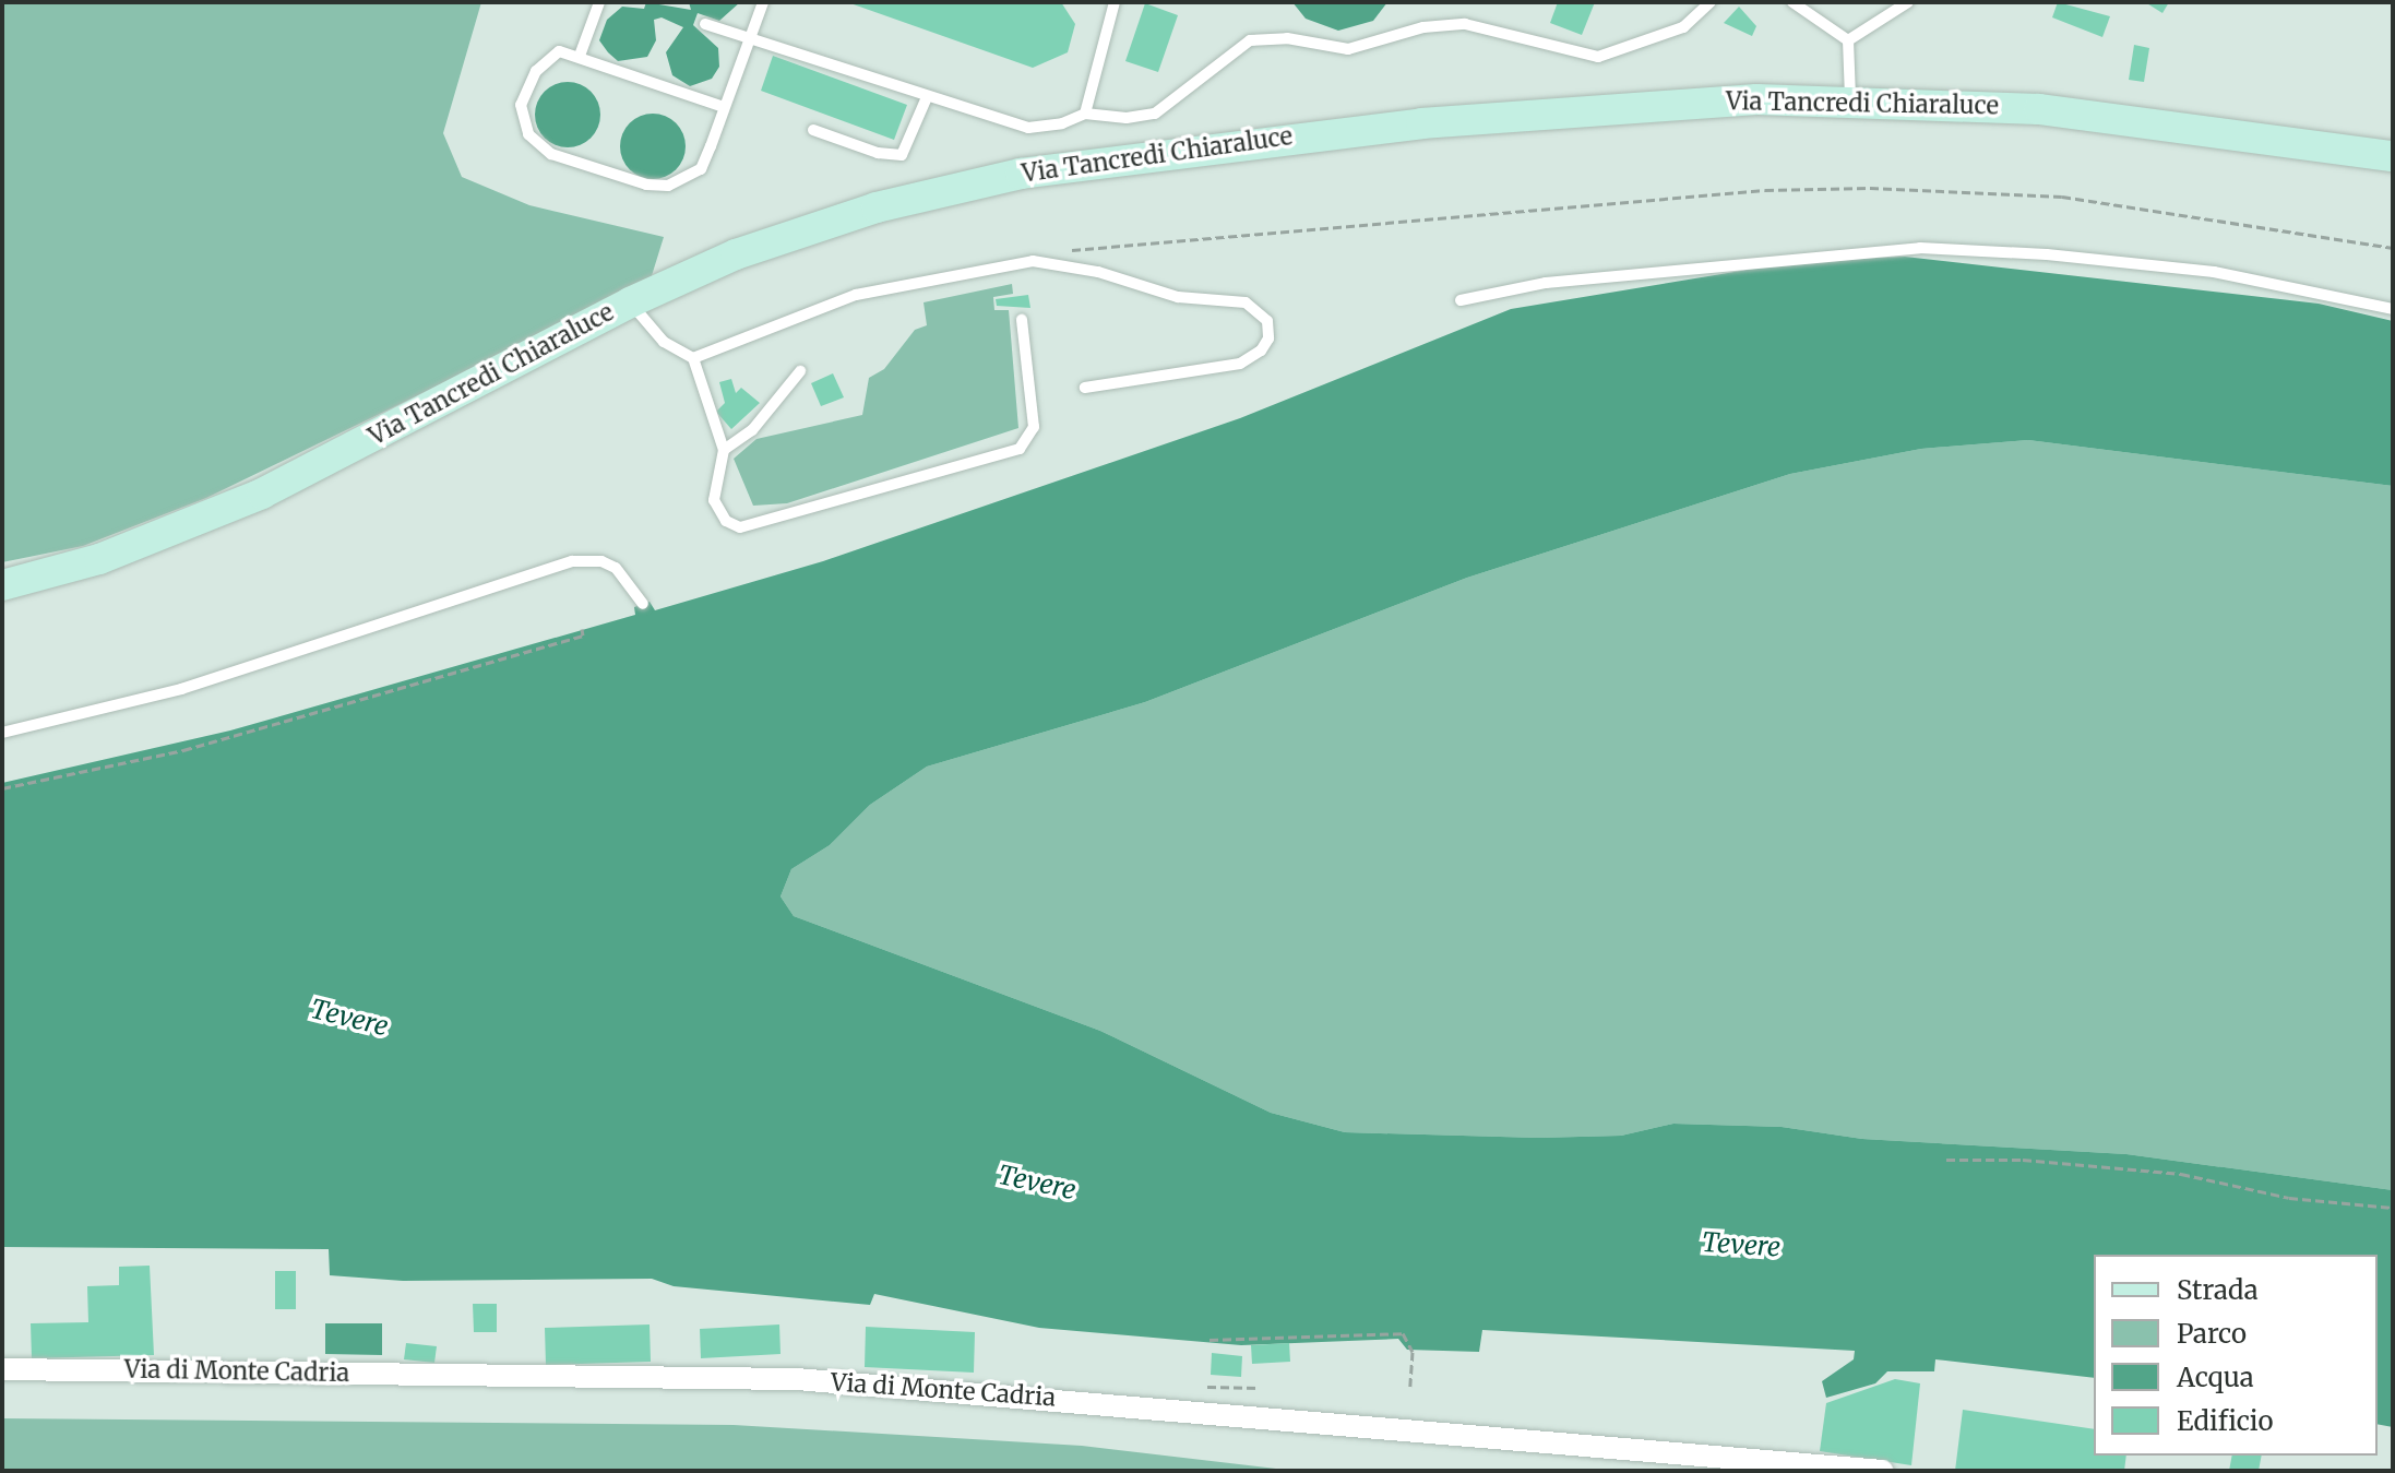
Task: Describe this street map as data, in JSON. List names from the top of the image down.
{
  "streets": {
    "street": ["Via Tancredi Chiaraluce", "Via di Monte Cadria"]
  },
  "water": ["Tevere"],
  "legend": [
    "Strada",
    "Parco",
    "Acqua",
    "Edificio"
  ]
}
